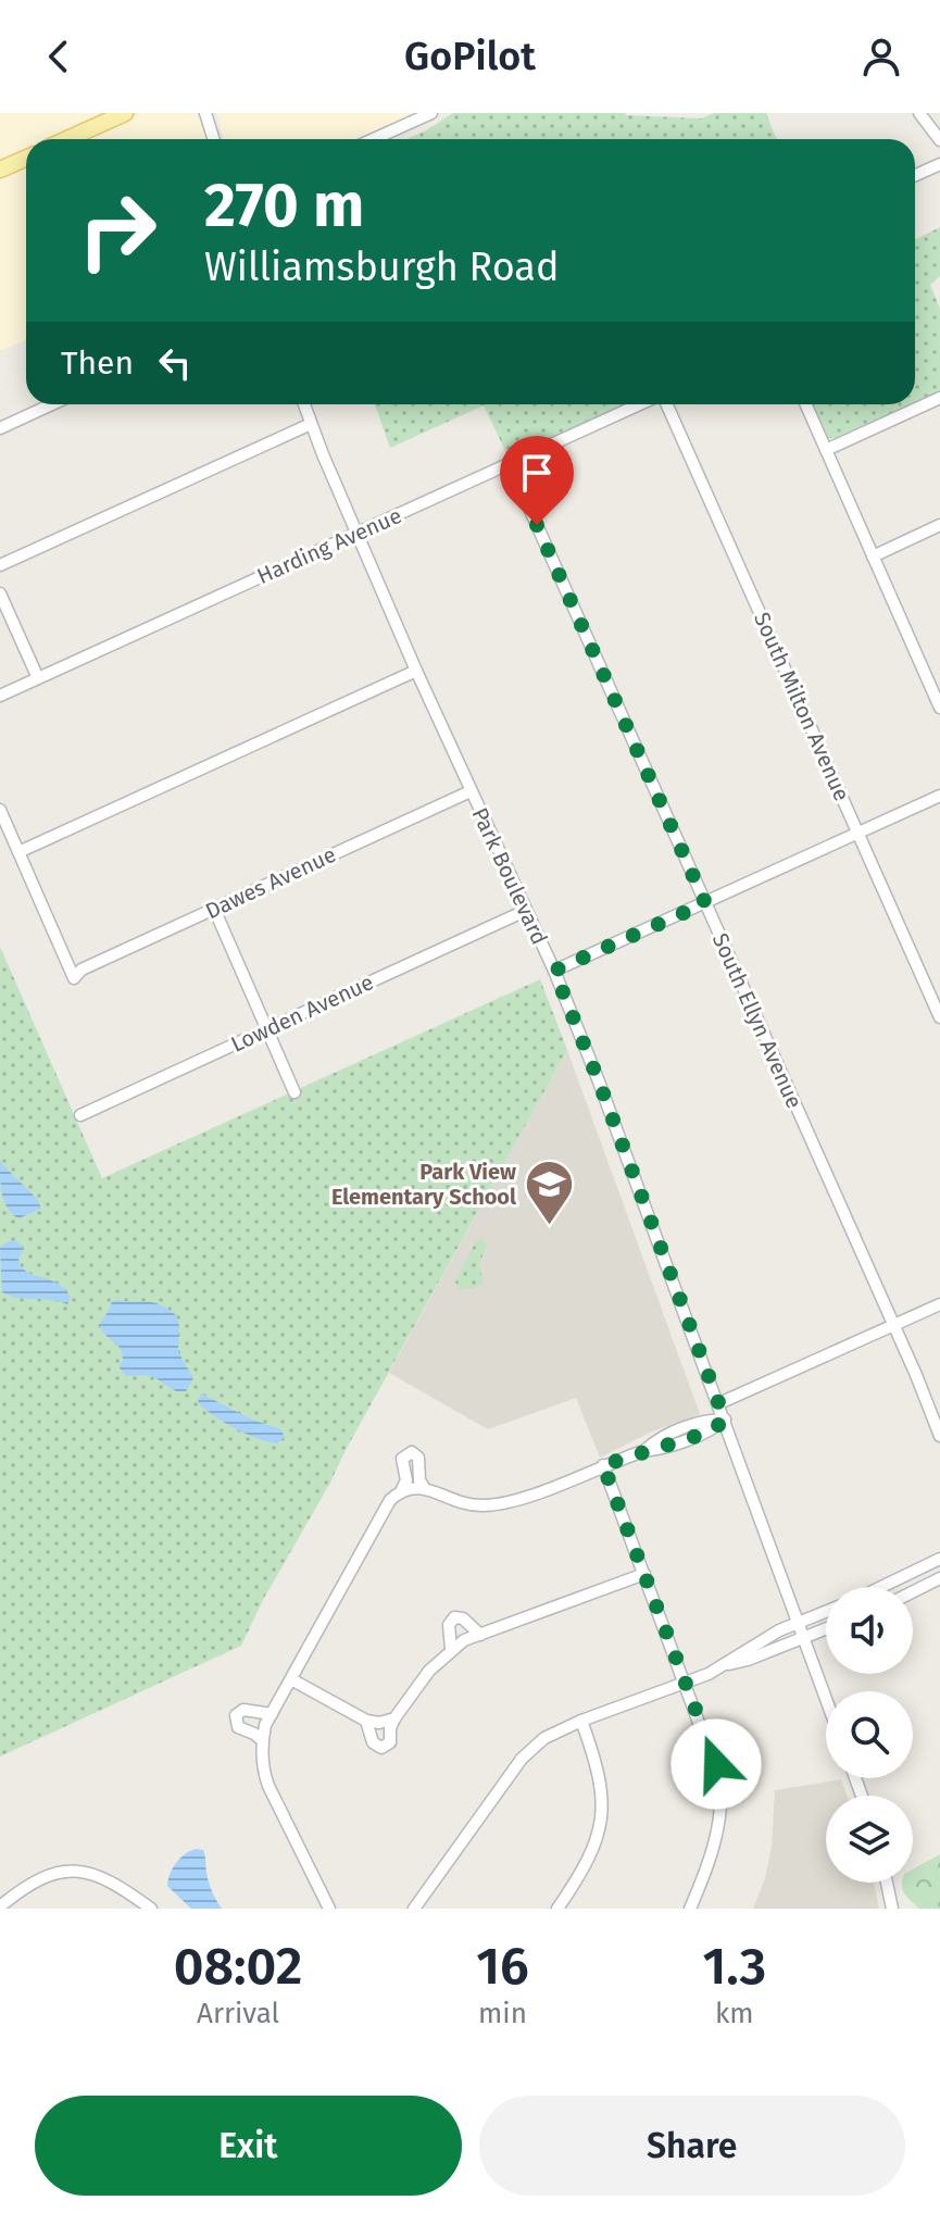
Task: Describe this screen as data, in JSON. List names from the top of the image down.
{
  "streets": {
    "street": [
      "Harding Avenue",
      "South Milton Avenue",
      "Park Boulevard",
      "Dawes Avenue",
      "Lowden Avenue",
      "South Ellyn Avenue"
    ]
  },
  "crossings": [
    ["Harding Avenue", "Park Boulevard"],
    ["Harding Avenue", "South Ellyn Avenue"],
    ["Park Boulevard", "Dawes Avenue"],
    ["Park Boulevard", "Lowden Avenue"]
  ],
  "places": {
    "school or university": ["Park View Elementary School"]
  },
  "page": {
    "header": "GoPilot",
    "turn": ["270 m", "Williamsburgh Road"],
    "then": "Then",
    "eta": [
      "08:02",
      "Arrival",
      "16",
      "min",
      "1.3",
      "km"
    ],
    "buttons": ["Exit", "Share"]
  }
}
